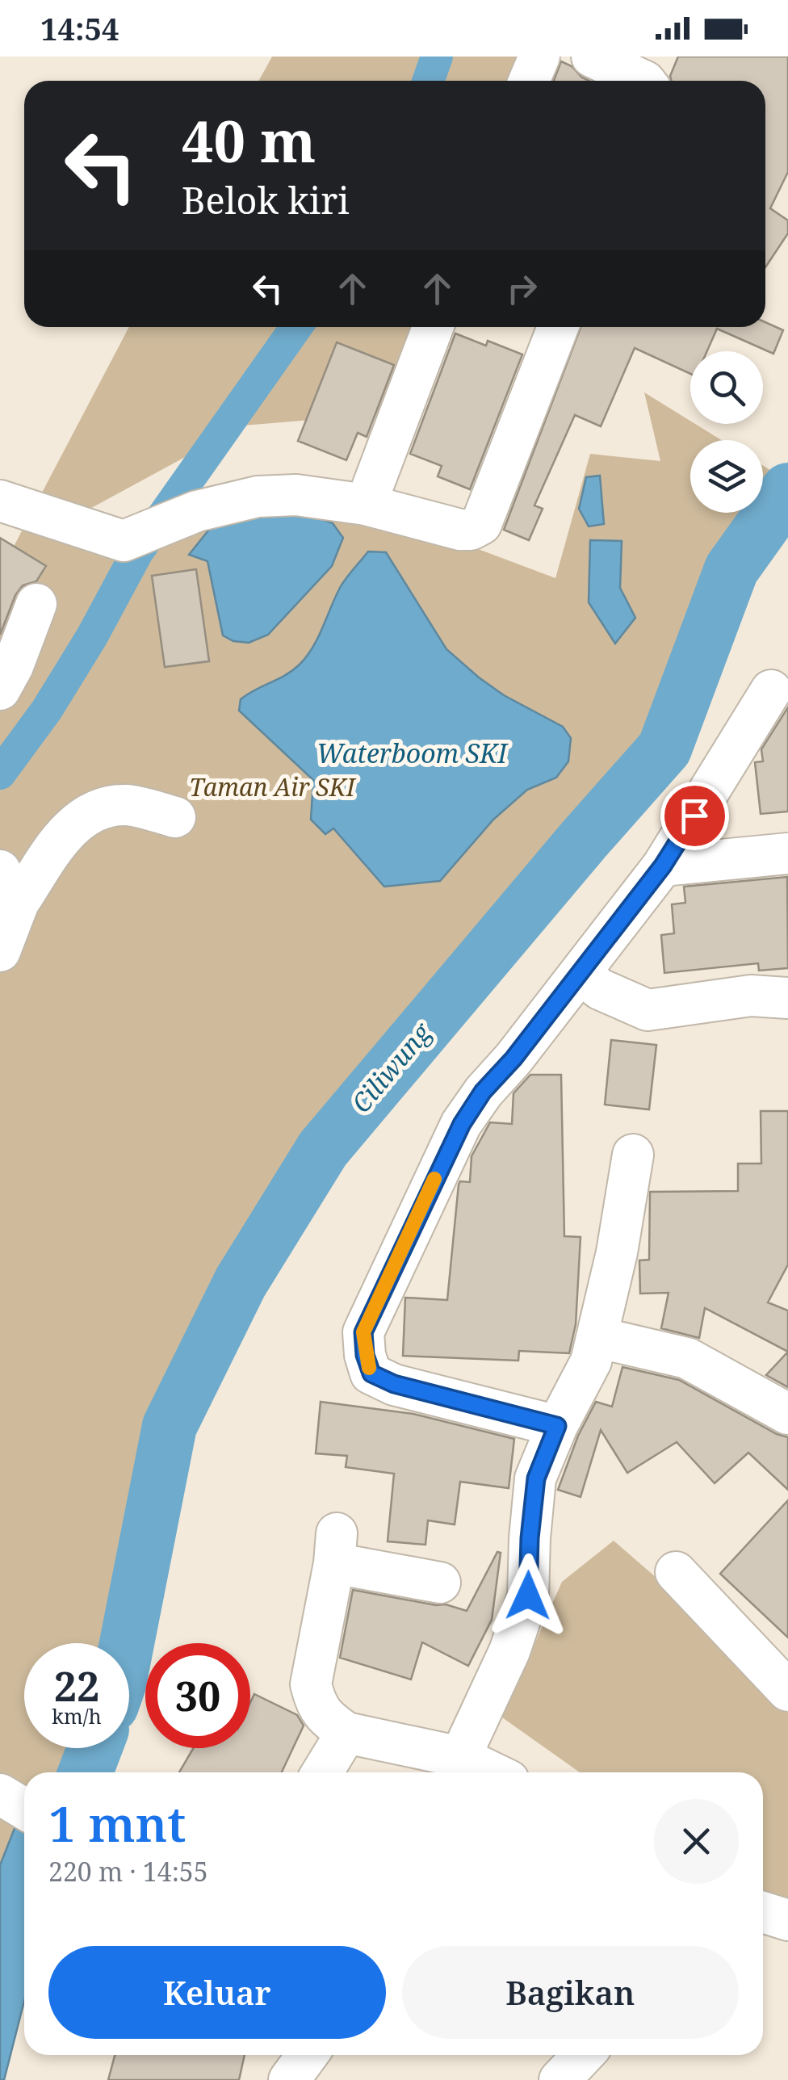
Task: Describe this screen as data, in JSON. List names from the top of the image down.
{
  "water": ["Waterboom SKI", "Ciliwung"],
  "parks": ["Taman Air SKI"],
  "page": {
    "status": "14:54",
    "turn": ["40 m", "Belok kiri"],
    "speed": "22 km/h",
    "limit": "30",
    "heading": ["1 mnt", "220 m · 14:55"],
    "buttons": ["Keluar", "Bagikan"]
  }
}
